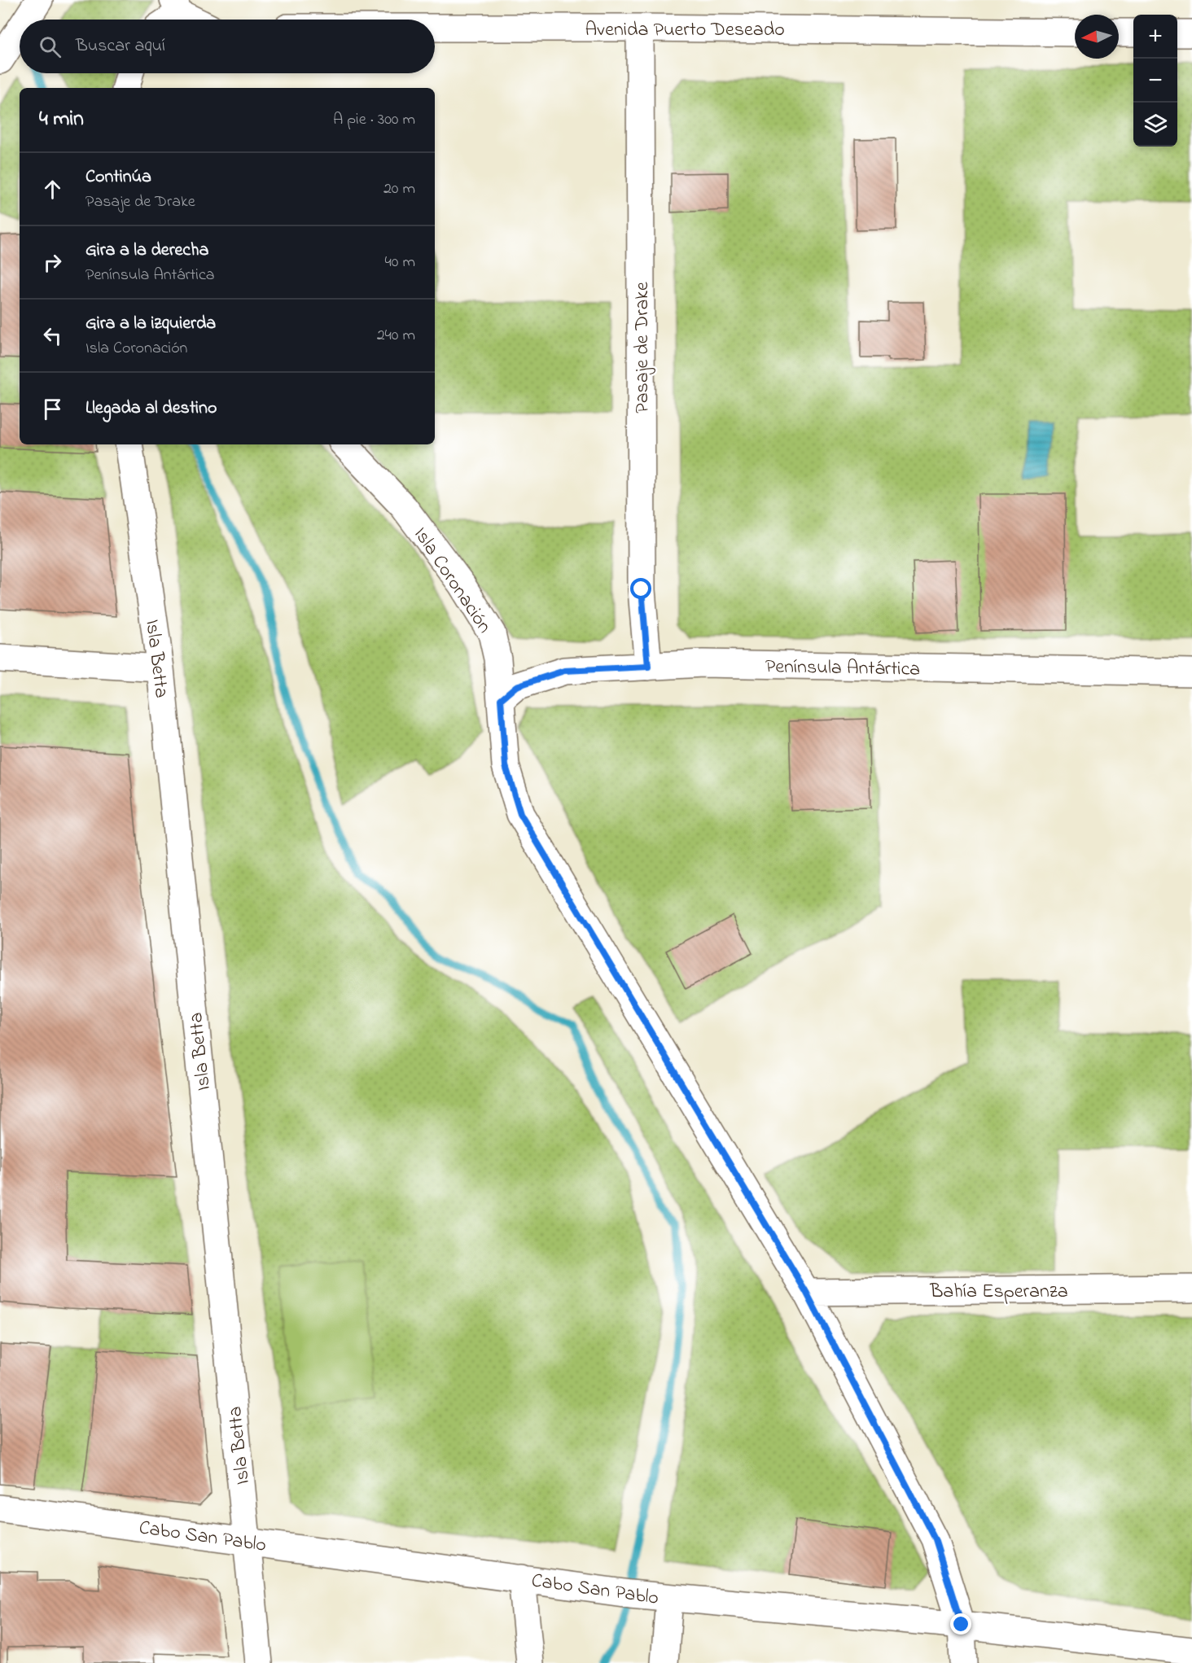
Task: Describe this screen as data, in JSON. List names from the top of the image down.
{
  "streets": {
    "street": [
      "Avenida Puerto Deseado",
      "Pasaje de Drake",
      "Isla Coronación",
      "Isla Betta",
      "Península Antártica",
      "Bahía Esperanza",
      "Cabo San Pablo"
    ]
  },
  "crossings": [
    ["Avenida Puerto Deseado", "Pasaje de Drake"],
    ["Pasaje de Drake", "Península Antártica"],
    ["Isla Coronación", "Península Antártica"],
    ["Isla Coronación", "Bahía Esperanza"],
    ["Isla Coronación", "Cabo San Pablo"],
    ["Isla Betta", "Cabo San Pablo"]
  ],
  "north": "left",
  "page": {
    "map_buttons": ["+", "−"],
    "search": "Buscar aquí",
    "heading": ["4 min", "A pie · 300 m"],
    "list": [
      ["Continúa", "Pasaje de Drake", "20 m"],
      ["Gira a la derecha", "Península Antártica", "40 m"],
      ["Gira a la izquierda", "Isla Coronación", "240 m"],
      "Llegada al destino"
    ]
  }
}
